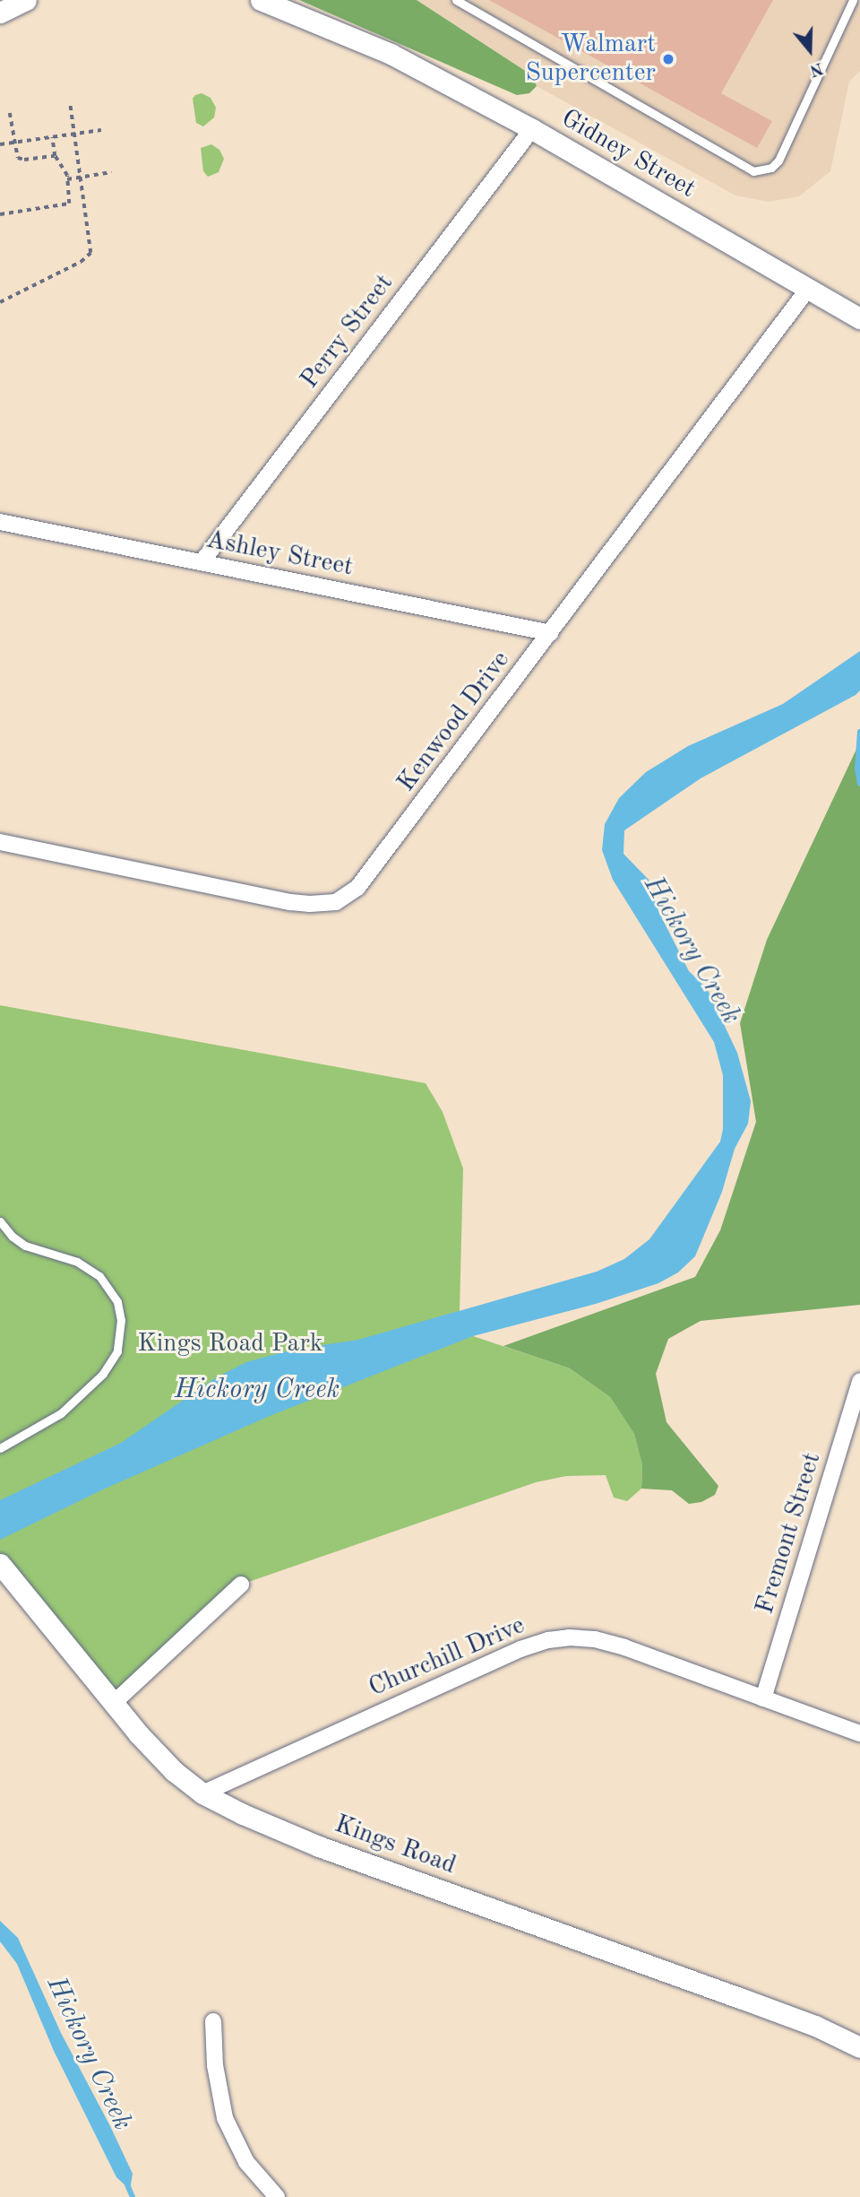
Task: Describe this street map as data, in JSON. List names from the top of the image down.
{
  "streets": {
    "street": [
      "Gidney Street",
      "Perry Street",
      "Ashley Street",
      "Kenwood Drive",
      "Fremont Street",
      "Churchill Drive",
      "Kings Road"
    ]
  },
  "crossings": [
    ["Gidney Street", "Perry Street"],
    ["Gidney Street", "Kenwood Drive"],
    ["Perry Street", "Ashley Street"],
    ["Ashley Street", "Kenwood Drive"],
    ["Fremont Street", "Churchill Drive"],
    ["Churchill Drive", "Kings Road"]
  ],
  "water": ["Hickory Creek"],
  "parks": ["Kings Road Park"],
  "places": ["Walmart Supercenter"],
  "north": "bottom"
}
